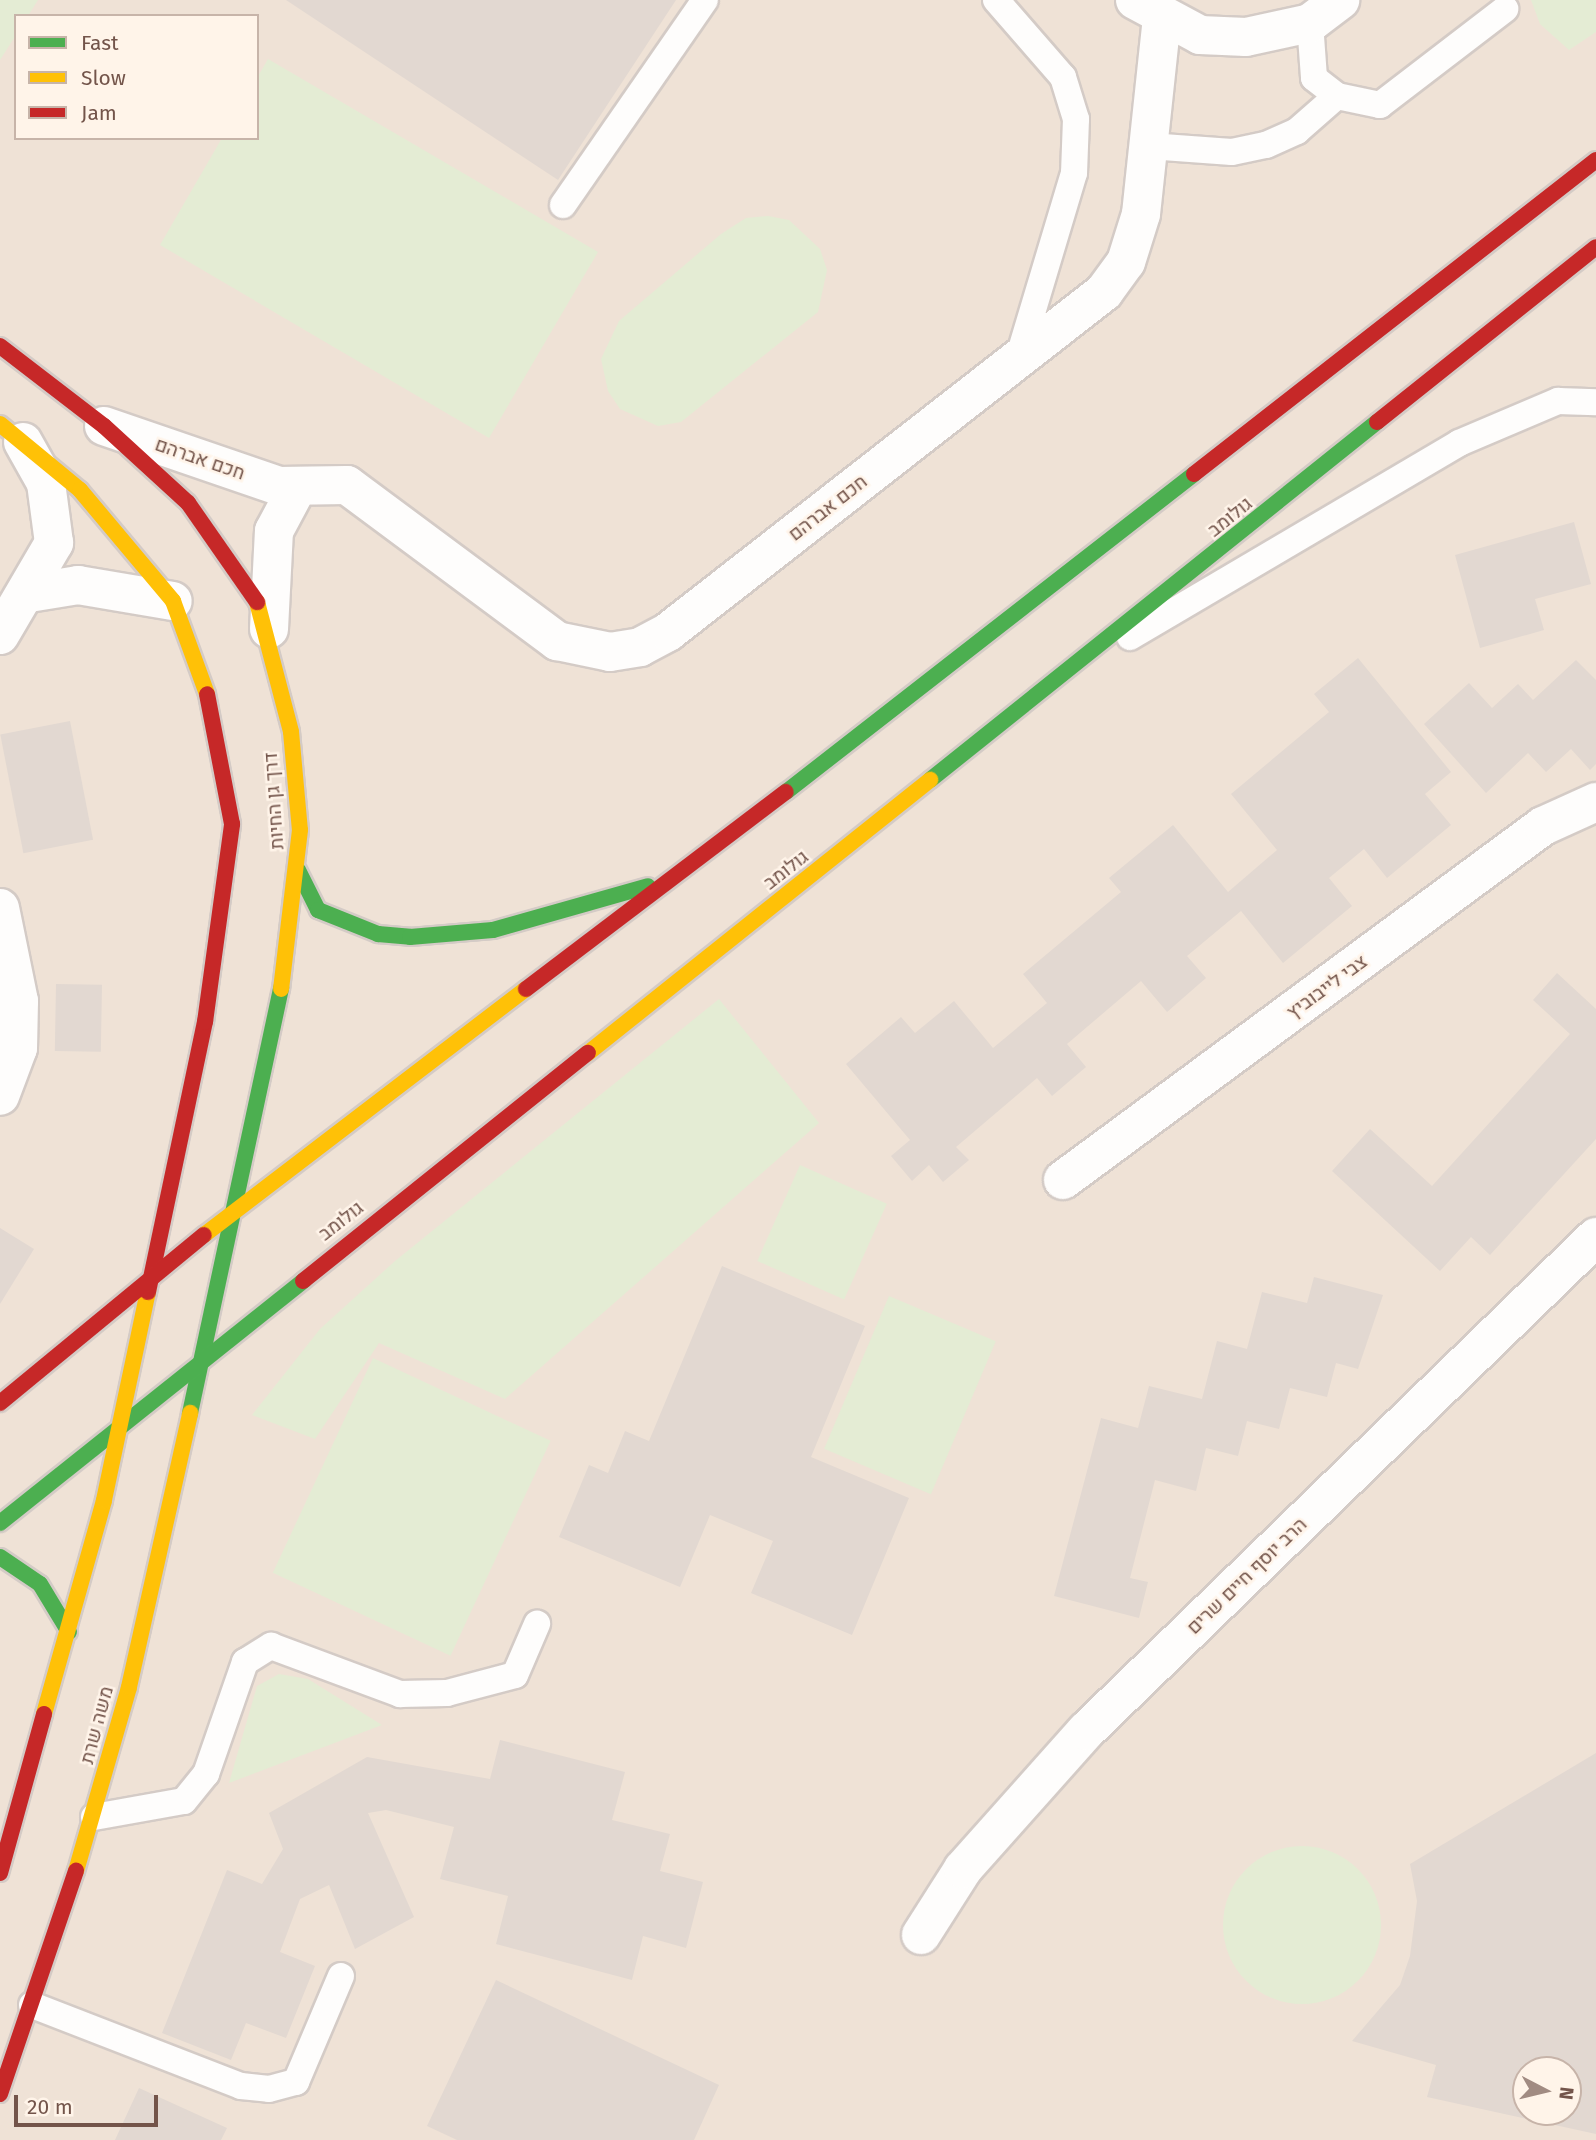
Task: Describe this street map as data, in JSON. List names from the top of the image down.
{
  "streets": {
    "main road": ["גולומב", "דרך גן החיות", "משה שרת"],
    "street": ["חכם אברהם", "צבי לייבוביץ", "הרב יוסף חיים שרים"]
  },
  "crossings": [
    ["חכם אברהם", "דרך גן החיות"],
    ["גולומב", "דרך גן החיות"],
    ["גולומב", "משה שרת"],
    ["דרך גן החיות", "משה שרת"]
  ],
  "legend": ["Fast", "Slow", "Jam"],
  "scale_bar": "20 m",
  "north": "right"
}
